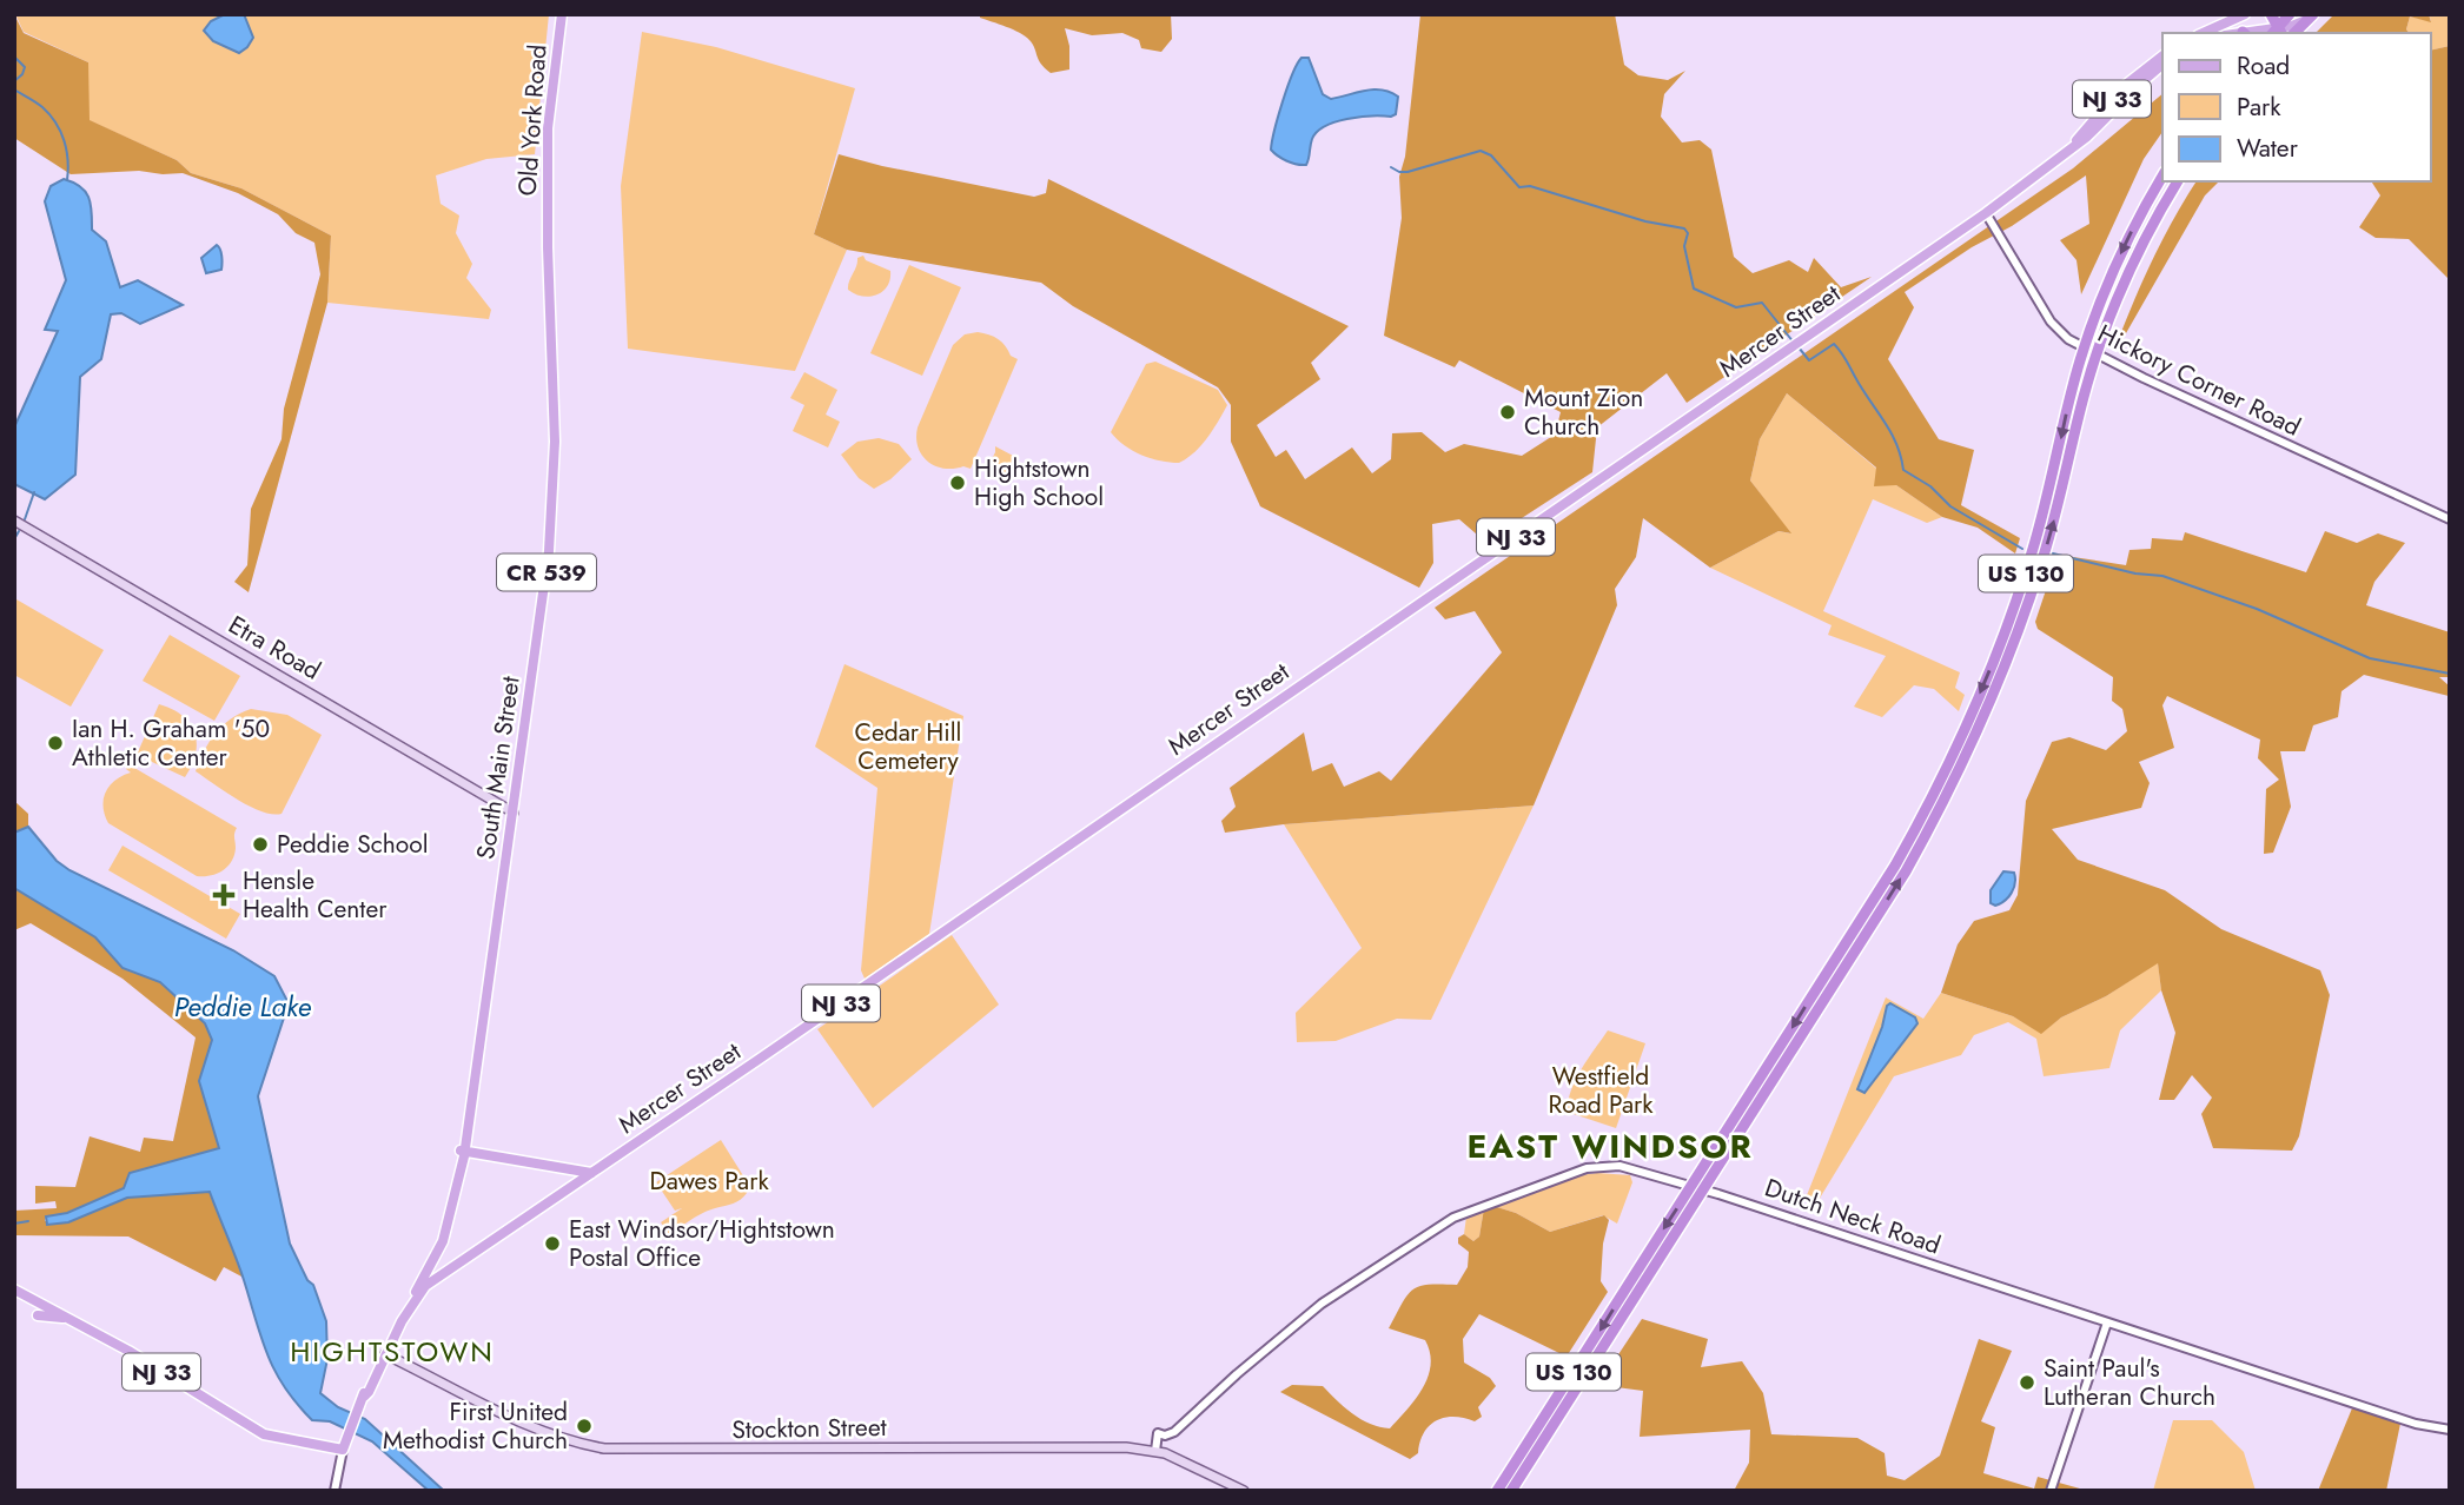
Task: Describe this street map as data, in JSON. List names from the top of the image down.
{
  "streets": {
    "highway": ["US 130"],
    "main road": [
      "NJ 33",
      "Old York Road",
      "Mercer Street",
      "CR 539",
      "Etra Road",
      "South Main Street",
      "Stockton Street"
    ],
    "street": ["Hickory Corner Road", "Dutch Neck Road"]
  },
  "crossings": [
    ["NJ 33", "Mercer Street"],
    ["NJ 33", "South Main Street"],
    ["NJ 33", "Stockton Street"],
    ["Old York Road", "South Main Street"],
    ["Mercer Street", "Hickory Corner Road"],
    ["Mercer Street", "South Main Street"],
    ["Hickory Corner Road", "US 130"],
    ["US 130", "Dutch Neck Road"],
    ["Etra Road", "South Main Street"],
    ["Dutch Neck Road", "Stockton Street"]
  ],
  "districts": ["EAST WINDSOR", "HIGHTSTOWN"],
  "water": ["Peddie Lake"],
  "parks": ["Cedar Hill Cemetery", "Westfield Road Park", "Dawes Park"],
  "places": {
    "other": [
      "Mount Zion Church",
      "Hightstown High School",
      "Ian H. Graham '50 Athletic Center",
      "Peddie School",
      "East Windsor/Hightstown Postal Office",
      "Saint Paul's Lutheran Church",
      "First United Methodist Church"
    ],
    "health": ["Hensle Health Center"]
  },
  "legend": ["Road", "Park", "Water"]
}
